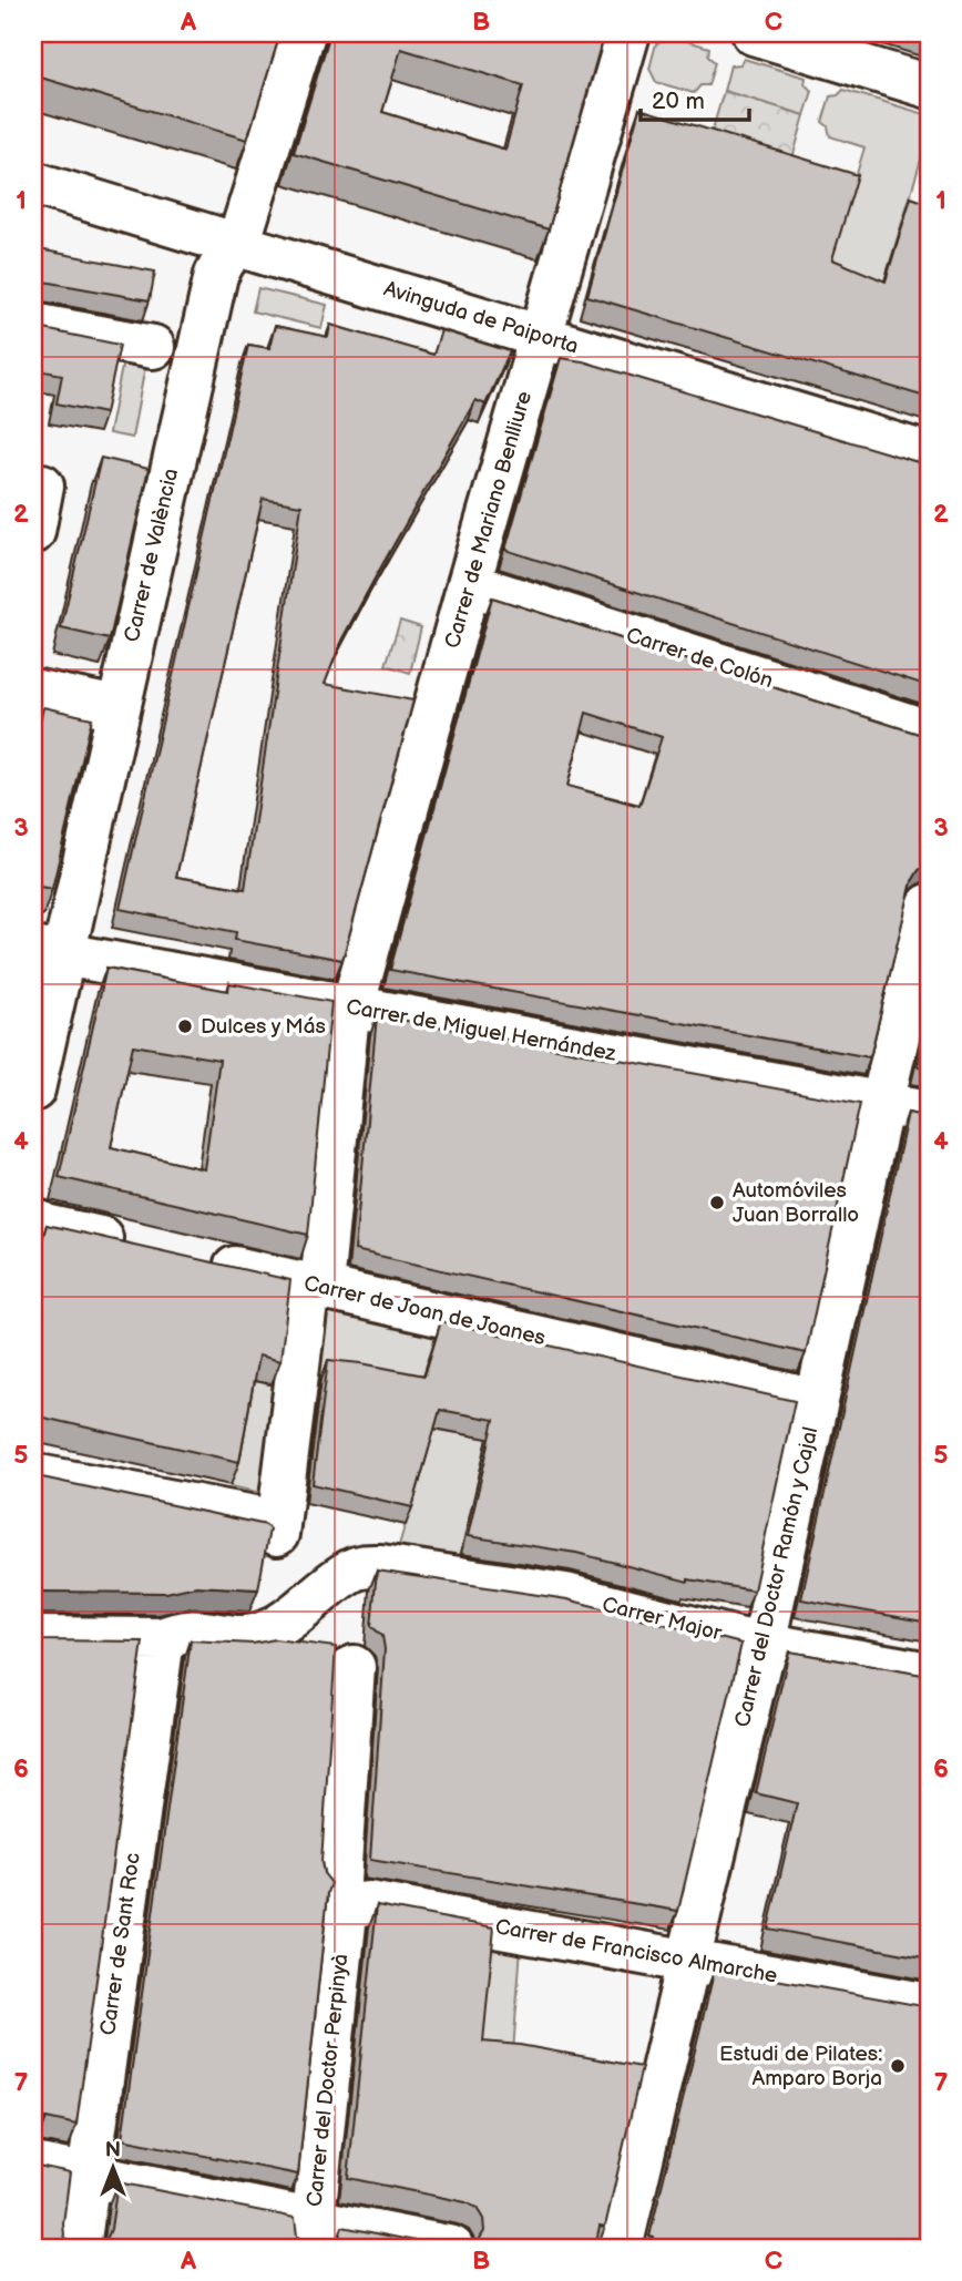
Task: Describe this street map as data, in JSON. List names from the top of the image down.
{
  "streets": {
    "street": [
      "Avinguda de Paiporta",
      "Carrer de Mariano Benlliure",
      "Carrer de València",
      "Carrer de Colón",
      "Carrer de Miguel Hernández",
      "Carrer de Joan de Joanes",
      "Carrer del Doctor Ramón y Cajal",
      "Carrer Major",
      "Carrer de Sant Roc",
      "Carrer de Francisco Almarche",
      "Carrer del Doctor Perpinyà"
    ]
  },
  "crossings": [
    ["Avinguda de Paiporta", "Carrer de Mariano Benlliure"],
    ["Avinguda de Paiporta", "Carrer de València"],
    ["Carrer de Mariano Benlliure", "Carrer de Colón"],
    ["Carrer de Mariano Benlliure", "Carrer de Miguel Hernández"],
    ["Carrer de València", "Carrer de Miguel Hernández"],
    ["Carrer de Miguel Hernández", "Carrer del Doctor Ramón y Cajal"],
    ["Carrer de Joan de Joanes", "Carrer del Doctor Ramón y Cajal"],
    ["Carrer del Doctor Ramón y Cajal", "Carrer Major"],
    ["Carrer del Doctor Ramón y Cajal", "Carrer de Francisco Almarche"],
    ["Carrer Major", "Carrer de Sant Roc"],
    ["Carrer de Francisco Almarche", "Carrer del Doctor Perpinyà"]
  ],
  "places": ["Dulces y Más", "Automóviles Juan Borrallo", "Estudi de Pilates: Amparo Borja"],
  "scale_bar": "20 m",
  "north": "top",
  "grid": {
    "columns": ["A", "B", "C"],
    "rows": [
      "1",
      "2",
      "3",
      "4",
      "5",
      "6",
      "7"
    ]
  }
}
